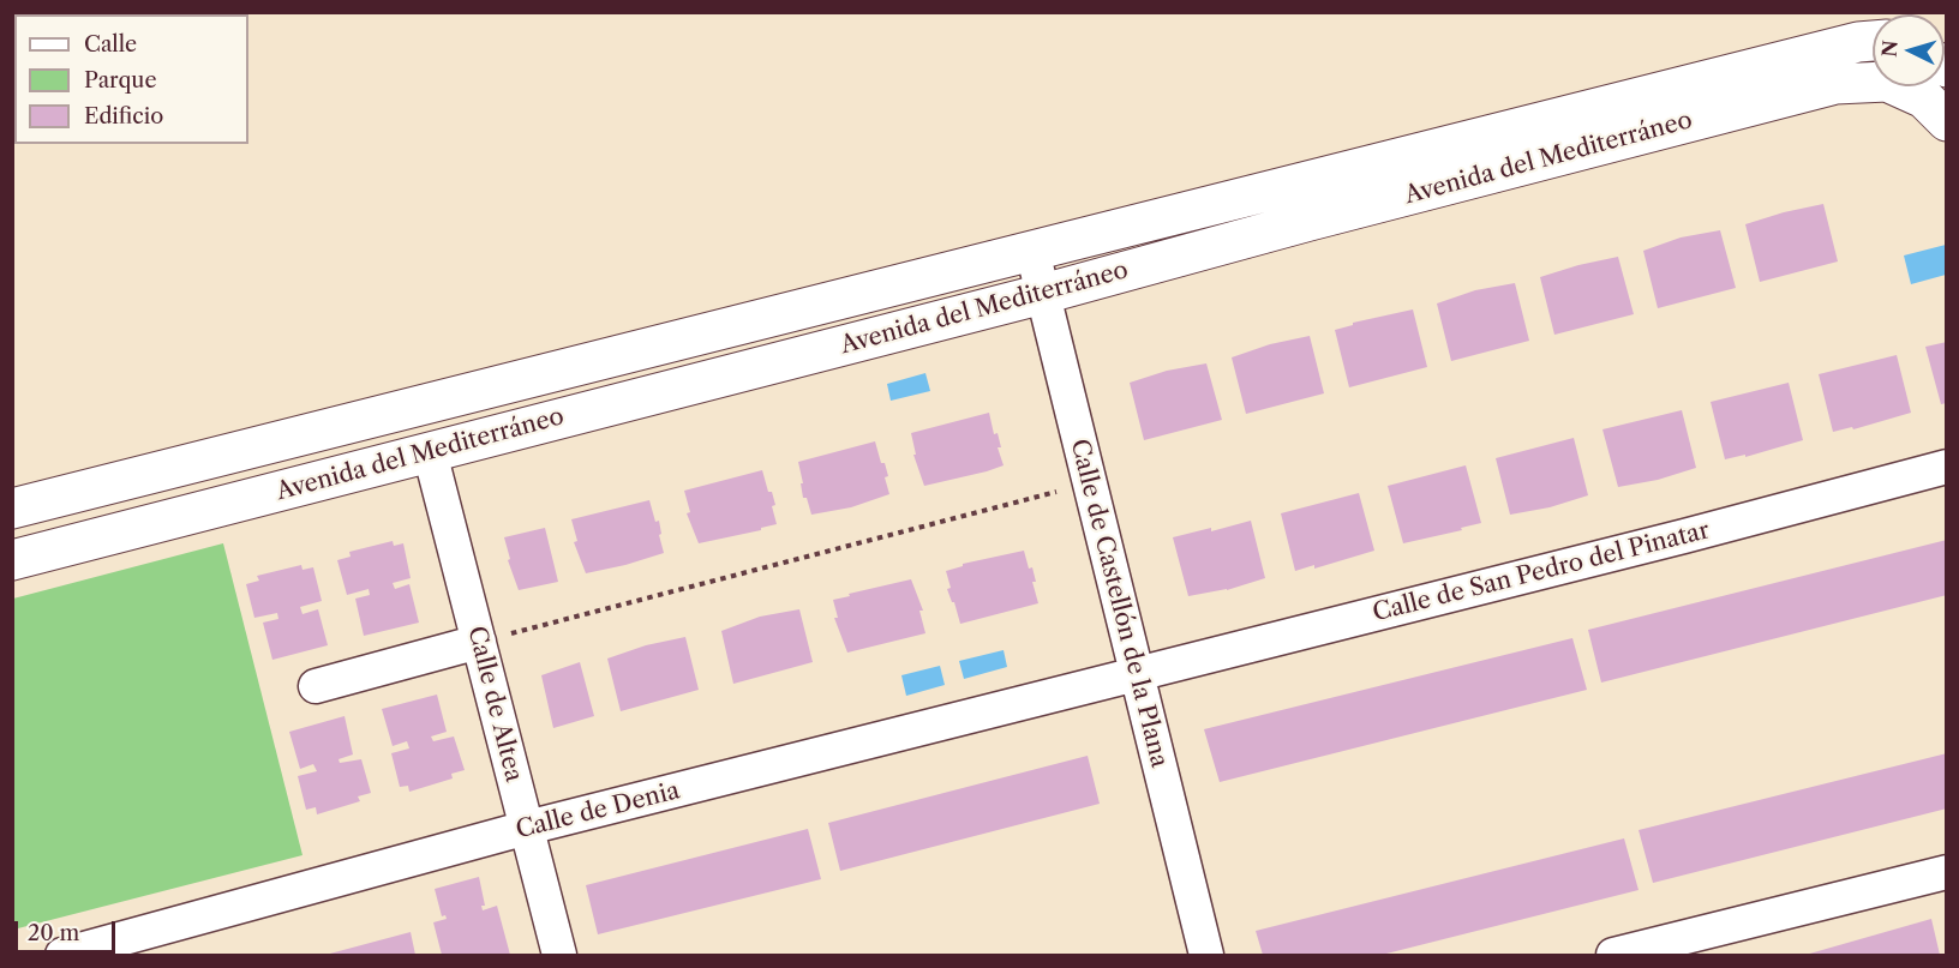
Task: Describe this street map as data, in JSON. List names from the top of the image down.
{
  "streets": {
    "street": [
      "Avenida del Mediterráneo",
      "Calle de San Pedro del Pinatar",
      "Calle de Castellón de la Plana",
      "Calle de Altea",
      "Calle de Denia"
    ]
  },
  "crossings": [
    ["Avenida del Mediterráneo", "Calle de Castellón de la Plana"],
    ["Avenida del Mediterráneo", "Calle de Altea"],
    ["Calle de San Pedro del Pinatar", "Calle de Castellón de la Plana"],
    ["Calle de San Pedro del Pinatar", "Calle de Denia"],
    ["Calle de Castellón de la Plana", "Calle de Denia"],
    ["Calle de Altea", "Calle de Denia"]
  ],
  "legend": ["Calle", "Parque", "Edificio"],
  "scale_bar": "20 m",
  "north": "left"
}
